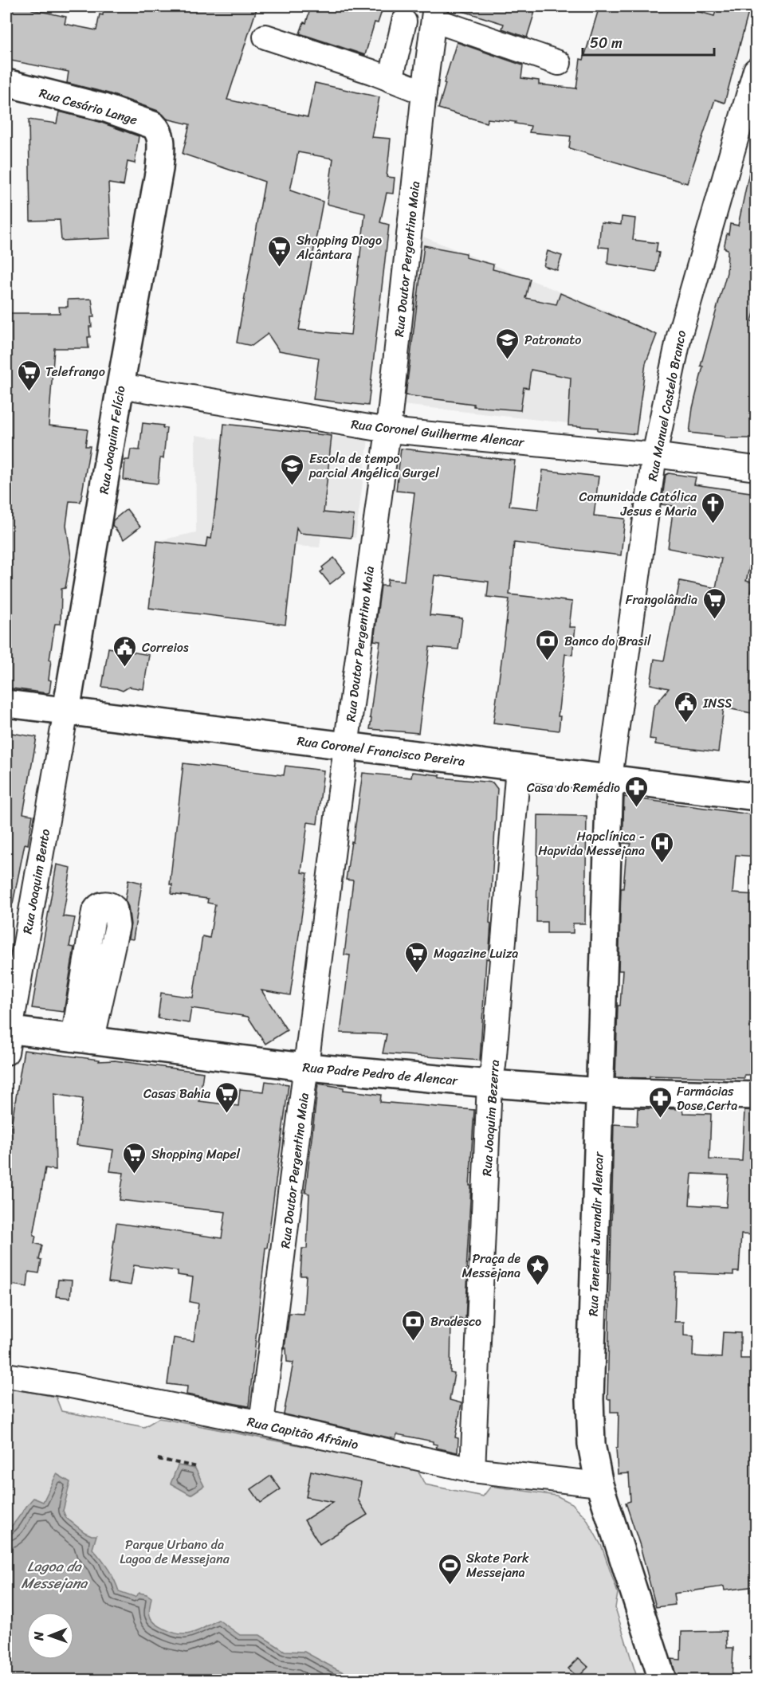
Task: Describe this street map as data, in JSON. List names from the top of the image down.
{
  "streets": {
    "main road": [
      "Rua Cesário Lange",
      "Rua Joaquim Felício",
      "Rua Coronel Francisco Pereira",
      "Rua Padre Pedro de Alencar",
      "Rua Tenente Jurandir Alencar"
    ],
    "street": [
      "Rua Doutor Pergentino Maia",
      "Rua Manuel Castelo Branco",
      "Rua Coronel Guilherme Alencar",
      "Rua Joaquim Bento",
      "Rua Joaquim Bezerra",
      "Rua Capitão Afrânio"
    ]
  },
  "crossings": [
    ["Rua Cesário Lange", "Rua Joaquim Felício"],
    ["Rua Doutor Pergentino Maia", "Rua Coronel Guilherme Alencar"],
    ["Rua Doutor Pergentino Maia", "Rua Coronel Francisco Pereira"],
    ["Rua Doutor Pergentino Maia", "Rua Padre Pedro de Alencar"],
    ["Rua Doutor Pergentino Maia", "Rua Capitão Afrânio"],
    ["Rua Manuel Castelo Branco", "Rua Coronel Guilherme Alencar"],
    ["Rua Manuel Castelo Branco", "Rua Coronel Francisco Pereira"],
    ["Rua Manuel Castelo Branco", "Rua Tenente Jurandir Alencar"],
    ["Rua Coronel Guilherme Alencar", "Rua Joaquim Felício"],
    ["Rua Joaquim Felício", "Rua Coronel Francisco Pereira"],
    ["Rua Joaquim Felício", "Rua Joaquim Bento"],
    ["Rua Coronel Francisco Pereira", "Rua Joaquim Bento"],
    ["Rua Coronel Francisco Pereira", "Rua Joaquim Bezerra"],
    ["Rua Coronel Francisco Pereira", "Rua Tenente Jurandir Alencar"],
    ["Rua Joaquim Bento", "Rua Padre Pedro de Alencar"],
    ["Rua Padre Pedro de Alencar", "Rua Joaquim Bezerra"],
    ["Rua Padre Pedro de Alencar", "Rua Tenente Jurandir Alencar"],
    ["Rua Joaquim Bezerra", "Rua Capitão Afrânio"],
    ["Rua Tenente Jurandir Alencar", "Rua Capitão Afrânio"]
  ],
  "water": ["Lagoa da Messejana"],
  "parks": ["Parque Urbano da Lagoa de Messejana"],
  "places": {
    "supermarket": [
      "Shopping Diogo Alcântara",
      "Telefrango",
      "Frangolândia",
      "Magazine Luiza",
      "Casas Bahia",
      "Shopping Mapel"
    ],
    "school or university": ["Patronato", "Escola de tempo parcial Angélica Gurgel"],
    "church": ["Comunidade Católica Jesus e Maria"],
    "bank": ["Banco do Brasil", "Bradesco"],
    "public building": ["Correios", "INSS"],
    "pharmacy": ["Casa do Remédio", "Farmácias Dose Certa"],
    "hospital": ["Hapclínica - Hapvida Messejana"],
    "place": ["Praça de Messejana"],
    "sports": ["Skate Park Messejana"]
  },
  "scale_bar": "50 m",
  "north": "left"
}
